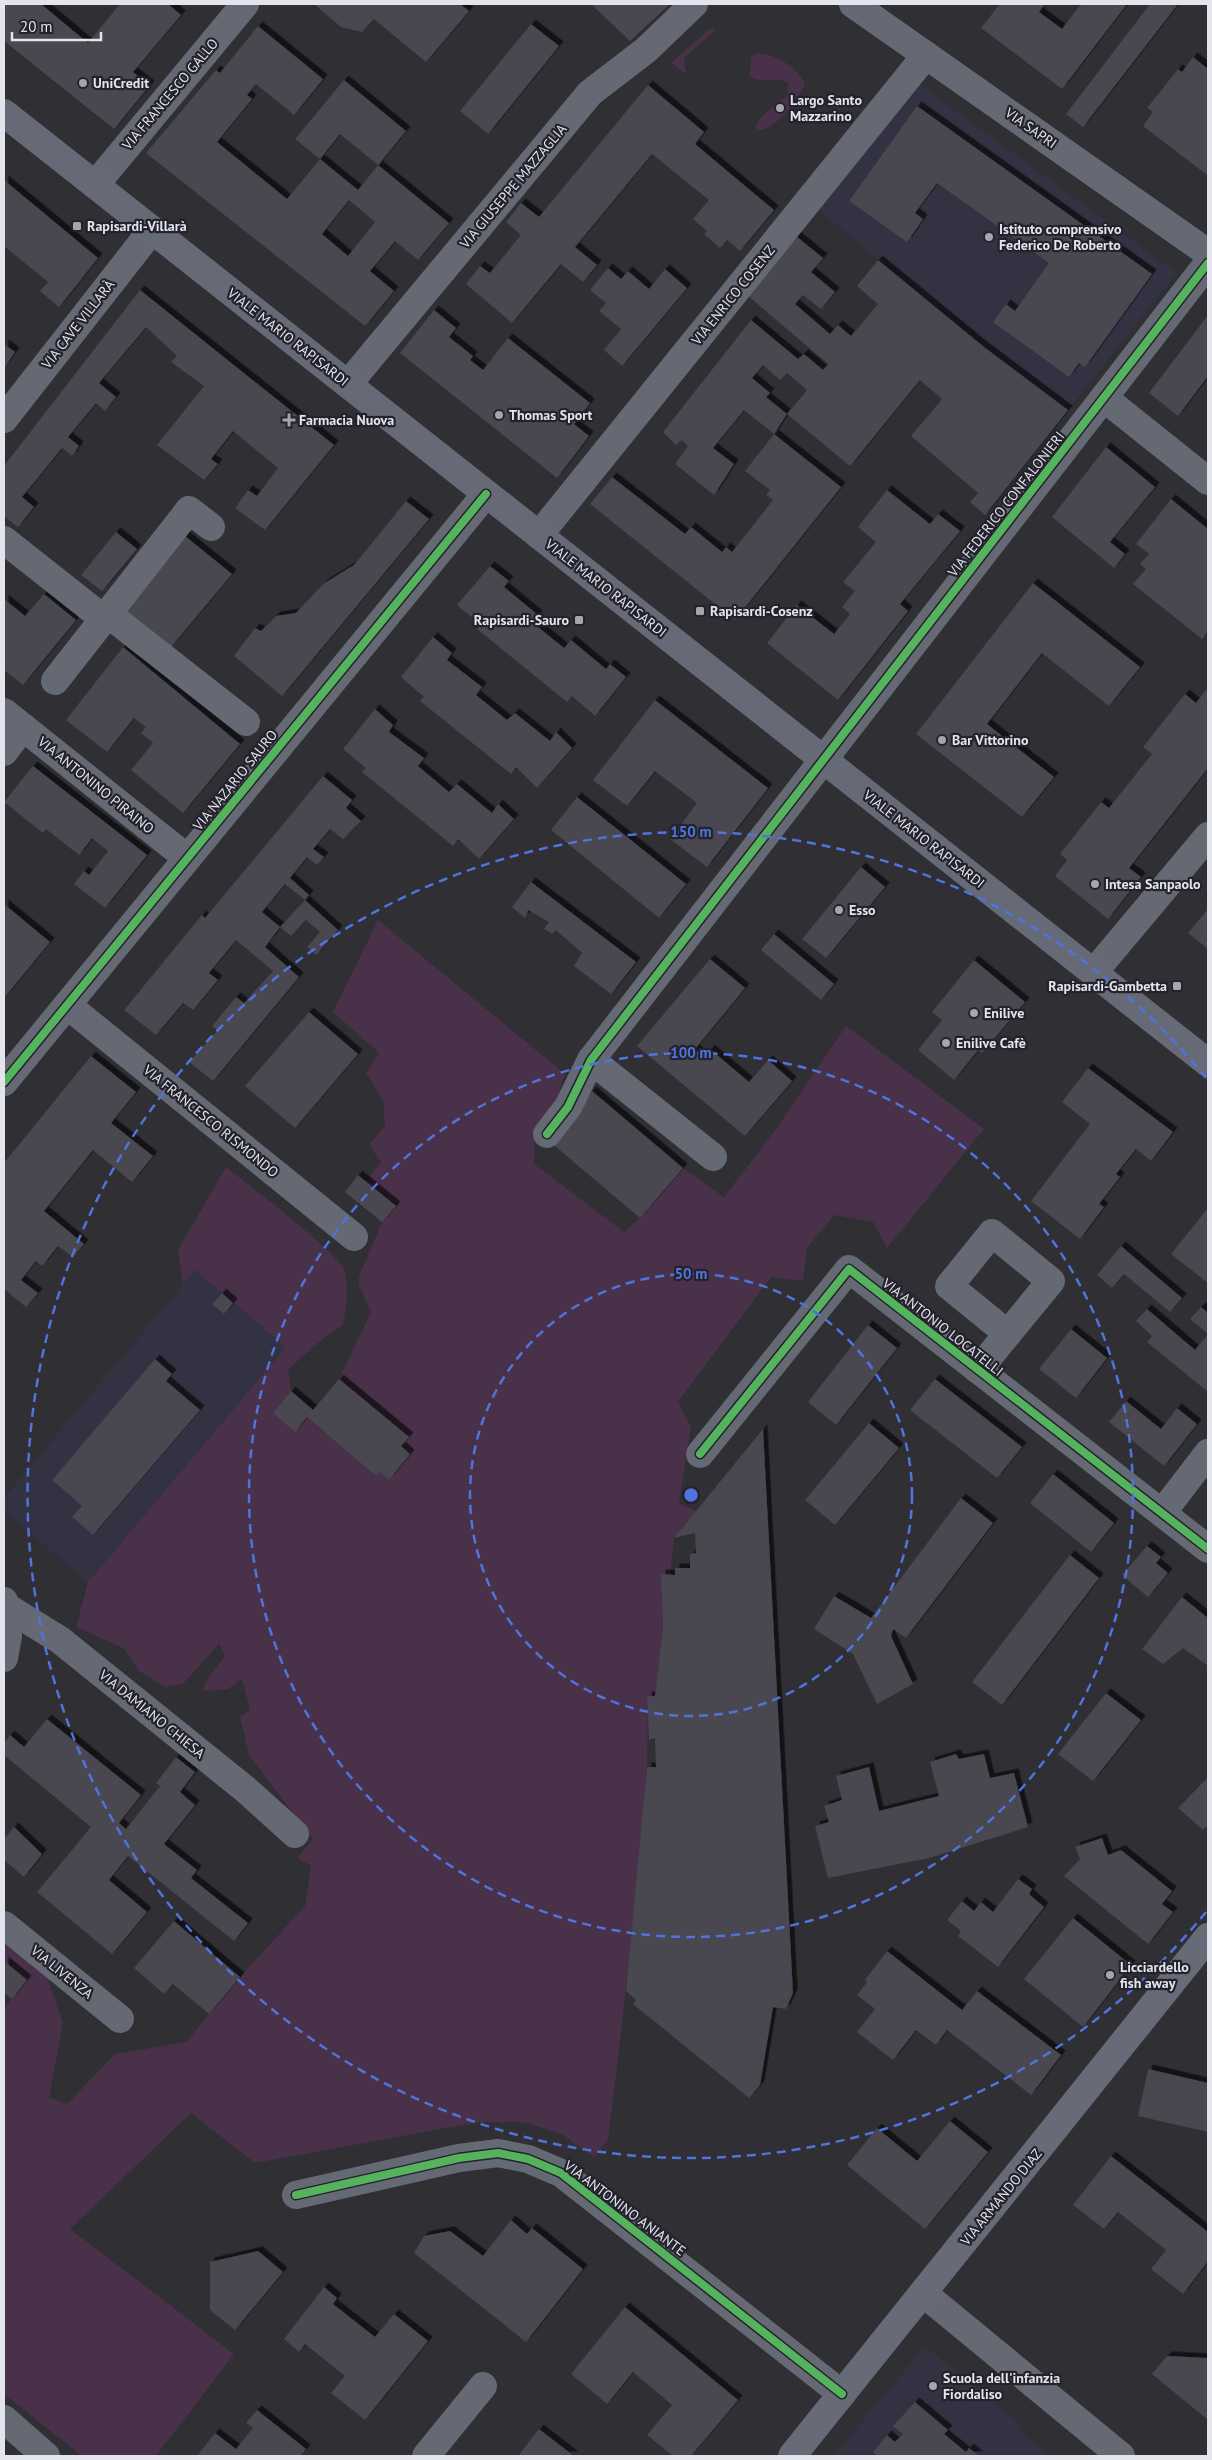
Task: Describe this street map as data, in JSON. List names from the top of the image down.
{
  "streets": {
    "main road": ["VIALE MARIO RAPISARDI", "VIA ARMANDO DIAZ"],
    "street": [
      "VIA FRANCESCO GALLO",
      "VIA SAPRI",
      "VIA GIUSEPPE MAZZAGLIA",
      "VIA ENRICO COSENZ",
      "VIA CAVE VILLARÀ",
      "VIA FEDERICO CONFALONIERI",
      "VIA NAZARIO SAURO",
      "VIA ANTONINO PIRAINO",
      "VIA FRANCESCO RISMONDO",
      "VIA ANTONIO LOCATELLI",
      "VIA DAMIANO CHIESA",
      "VIA LIVENZA",
      "VIA ANTONINO ANIANTE"
    ]
  },
  "crossings": [
    ["VIA FRANCESCO GALLO", "VIALE MARIO RAPISARDI"],
    ["VIA SAPRI", "VIA ENRICO COSENZ"],
    ["VIA GIUSEPPE MAZZAGLIA", "VIALE MARIO RAPISARDI"],
    ["VIA ENRICO COSENZ", "VIALE MARIO RAPISARDI"],
    ["VIA CAVE VILLARÀ", "VIALE MARIO RAPISARDI"],
    ["VIALE MARIO RAPISARDI", "VIA FEDERICO CONFALONIERI"],
    ["VIALE MARIO RAPISARDI", "VIA NAZARIO SAURO"],
    ["VIA NAZARIO SAURO", "VIA ANTONINO PIRAINO"],
    ["VIA NAZARIO SAURO", "VIA FRANCESCO RISMONDO"],
    ["VIA ARMANDO DIAZ", "VIA ANTONINO ANIANTE"]
  ],
  "places": {
    "other": [
      "UniCredit",
      "Largo Santo Mazzarino",
      "Istituto comprensivo Federico De Roberto",
      "Thomas Sport",
      "Bar Vittorino",
      "Intesa Sanpaolo",
      "Esso",
      "Enilive",
      "Enilive Cafè",
      "Licciardello fish away",
      "Scuola dell'infanzia Fiordaliso"
    ],
    "transit": [
      "Rapisardi-Villarà",
      "Rapisardi-Cosenz",
      "Rapisardi-Sauro",
      "Rapisardi-Gambetta"
    ],
    "health": ["Farmacia Nuova"]
  },
  "scale_bar": "20 m",
  "rings": ["150 m", "100 m", "50 m"]
}
